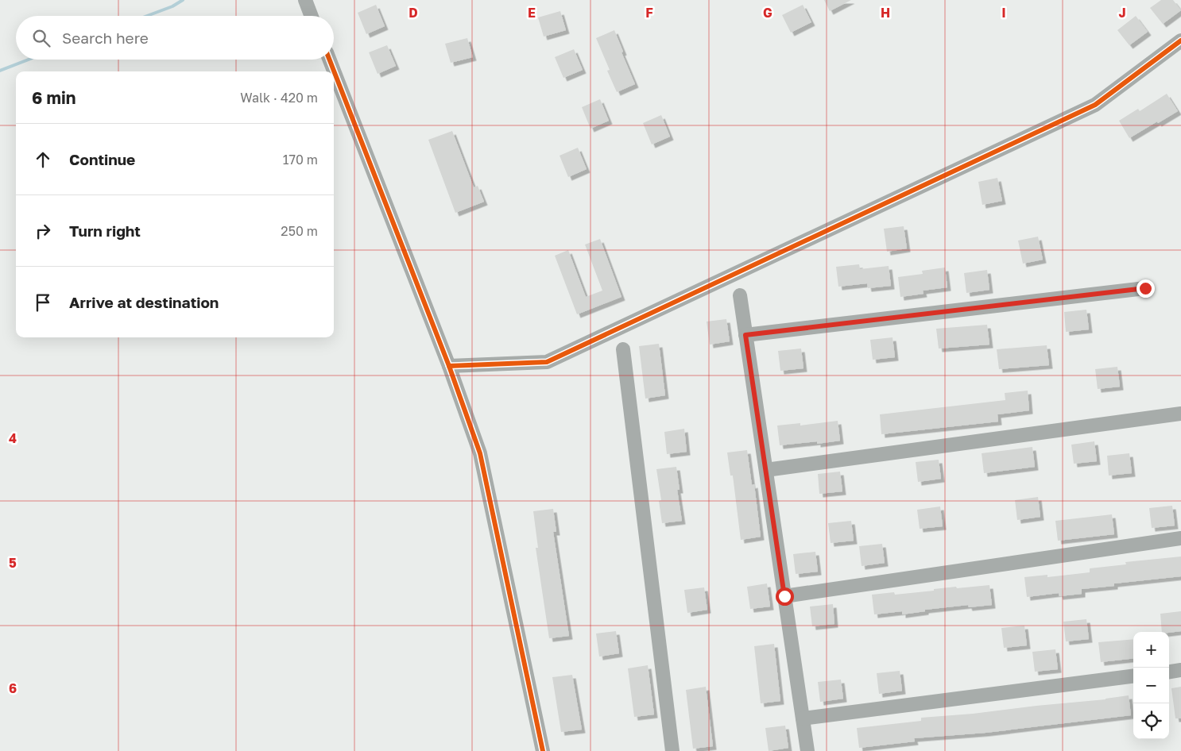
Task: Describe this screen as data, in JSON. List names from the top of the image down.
{
  "page": {
    "search": "Search here",
    "heading": ["6 min", "Walk · 420 m"],
    "list": [
      ["Continue", "170 m"],
      ["Turn right", "250 m"],
      "Arrive at destination"
    ],
    "map_buttons": ["+", "−"]
  },
  "grid": {
    "columns": [
      "D",
      "E",
      "F",
      "G",
      "H",
      "I",
      "J"
    ],
    "rows": ["4", "5", "6"]
  }
}
